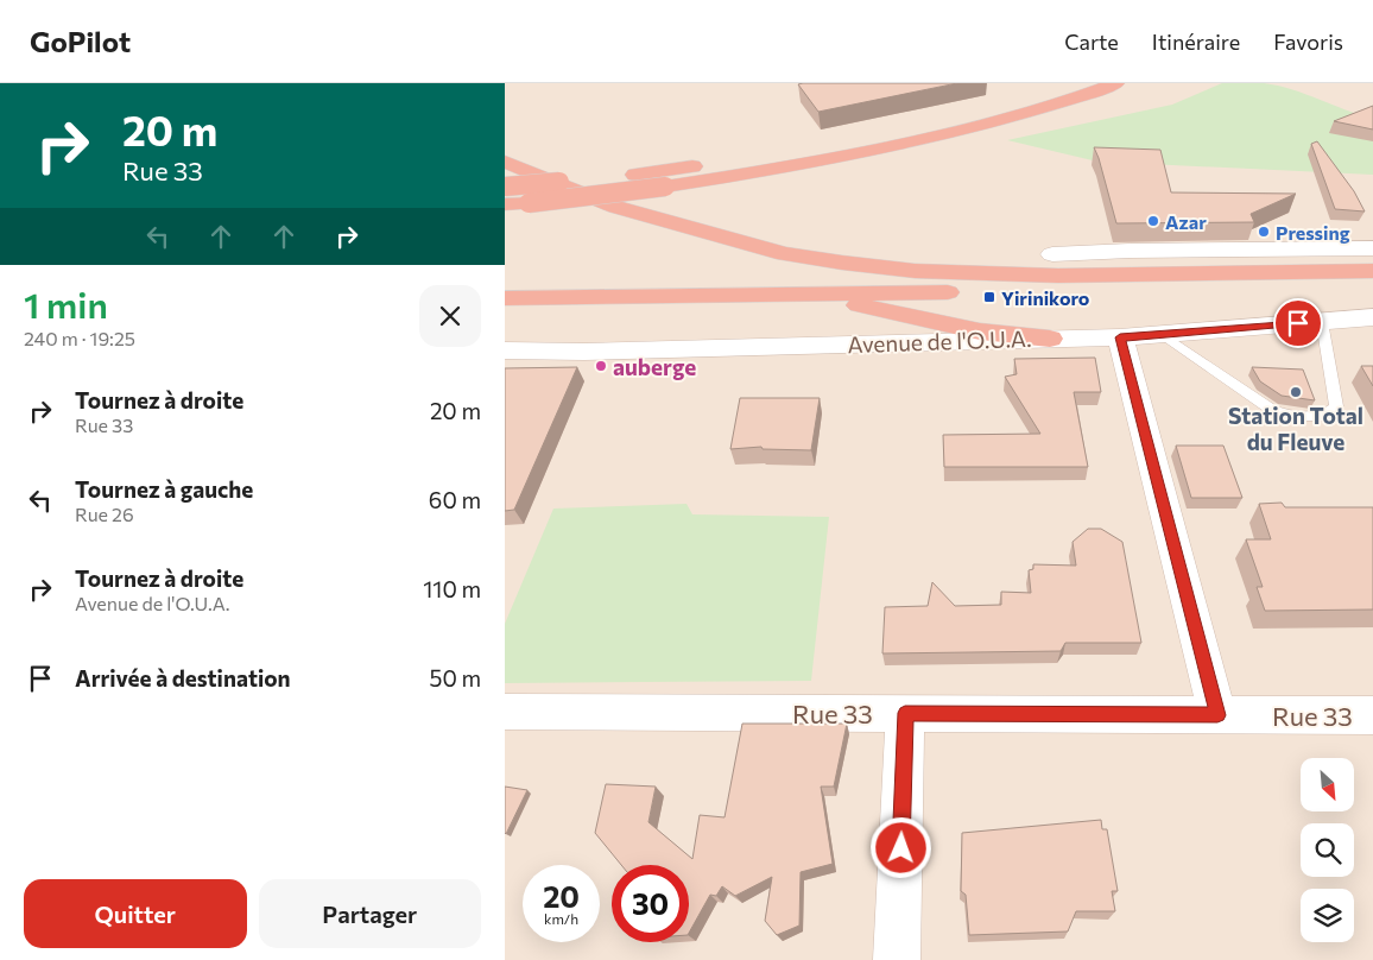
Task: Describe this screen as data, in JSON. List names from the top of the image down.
{
  "streets": {
    "street": ["Avenue de l'O.U.A.", "Rue 33"]
  },
  "places": {
    "other": [
      "Azar",
      "Pressing",
      "auberge",
      "Station Total du Fleuve"
    ],
    "transit": ["Yirinikoro"]
  },
  "north": "bottom right",
  "page": {
    "header": "GoPilot",
    "nav": ["Carte", "Itinéraire", "Favoris"],
    "turn": ["20 m", "Rue 33"],
    "heading": ["1 min", "240 m · 19:25"],
    "list": [
      {
        "name": "Tournez à droite",
        "note": "Rue 33",
        "value": "20 m"
      },
      {
        "name": "Tournez à gauche",
        "note": "Rue 26",
        "value": "60 m"
      },
      {
        "name": "Tournez à droite",
        "note": "Avenue de l'O.U.A.",
        "value": "110 m"
      },
      {
        "name": "Arrivée à destination",
        "value": "50 m"
      }
    ],
    "speed": "20 km/h",
    "limit": "30",
    "buttons": ["Quitter", "Partager"]
  }
}
